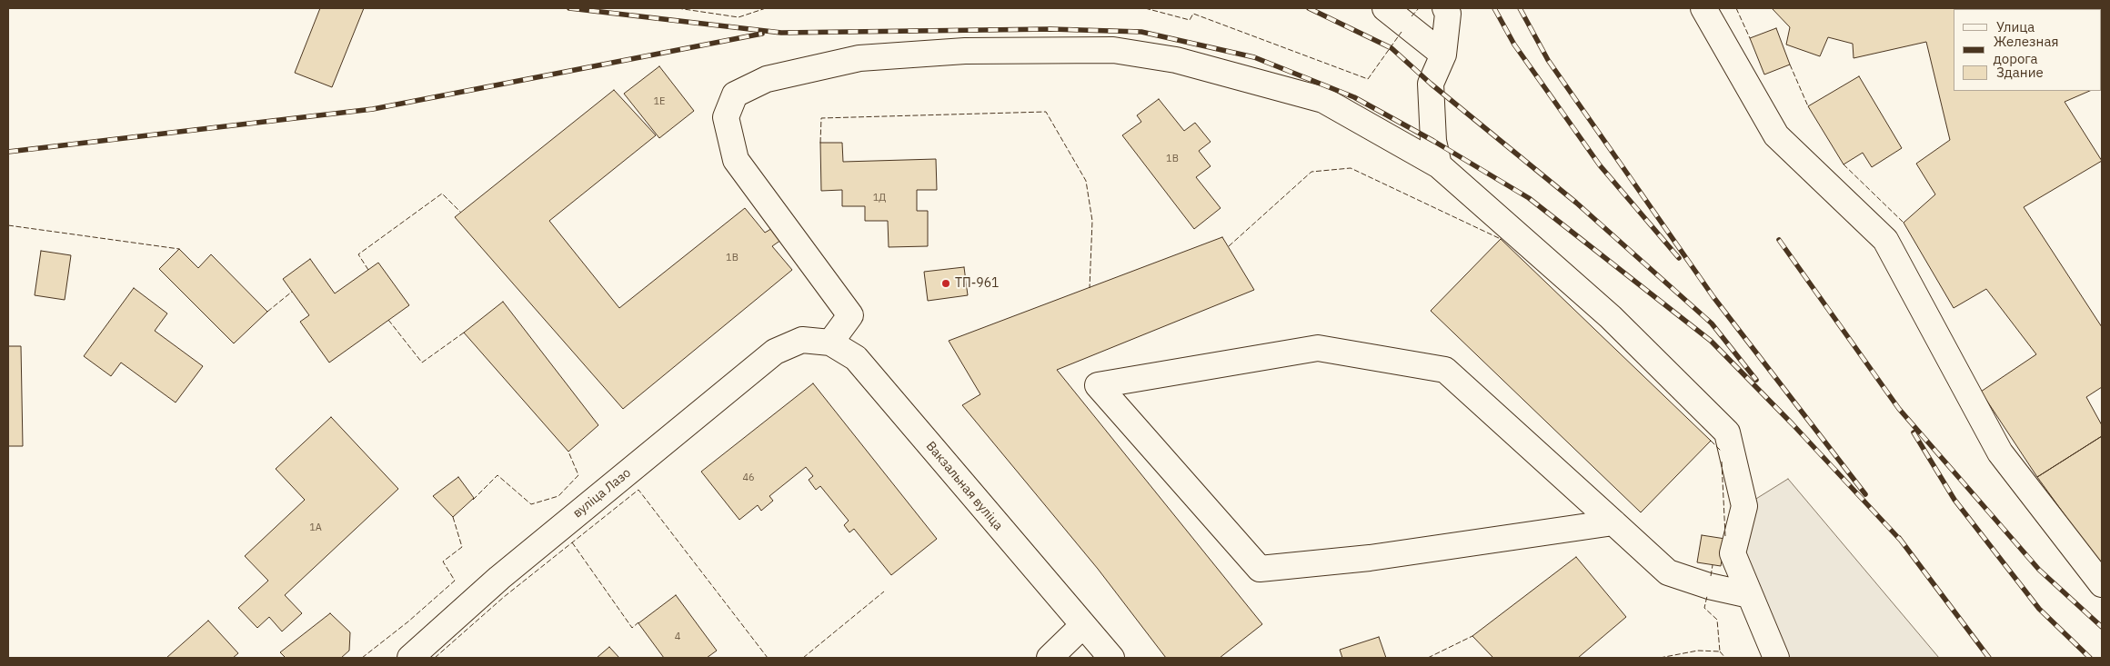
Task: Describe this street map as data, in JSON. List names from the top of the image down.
{
  "streets": {
    "street": ["Вакзальная вуліца", "вуліца Лазо"]
  },
  "crossings": [
    ["Вакзальная вуліца", "вуліца Лазо"]
  ],
  "places": ["ТП-961"],
  "house_numbers": [
    "1E",
    "1В",
    "1Д",
    "1В",
    "46",
    "1А",
    "4"
  ],
  "legend": ["Улица", "Железная дорога", "Здание"]
}
